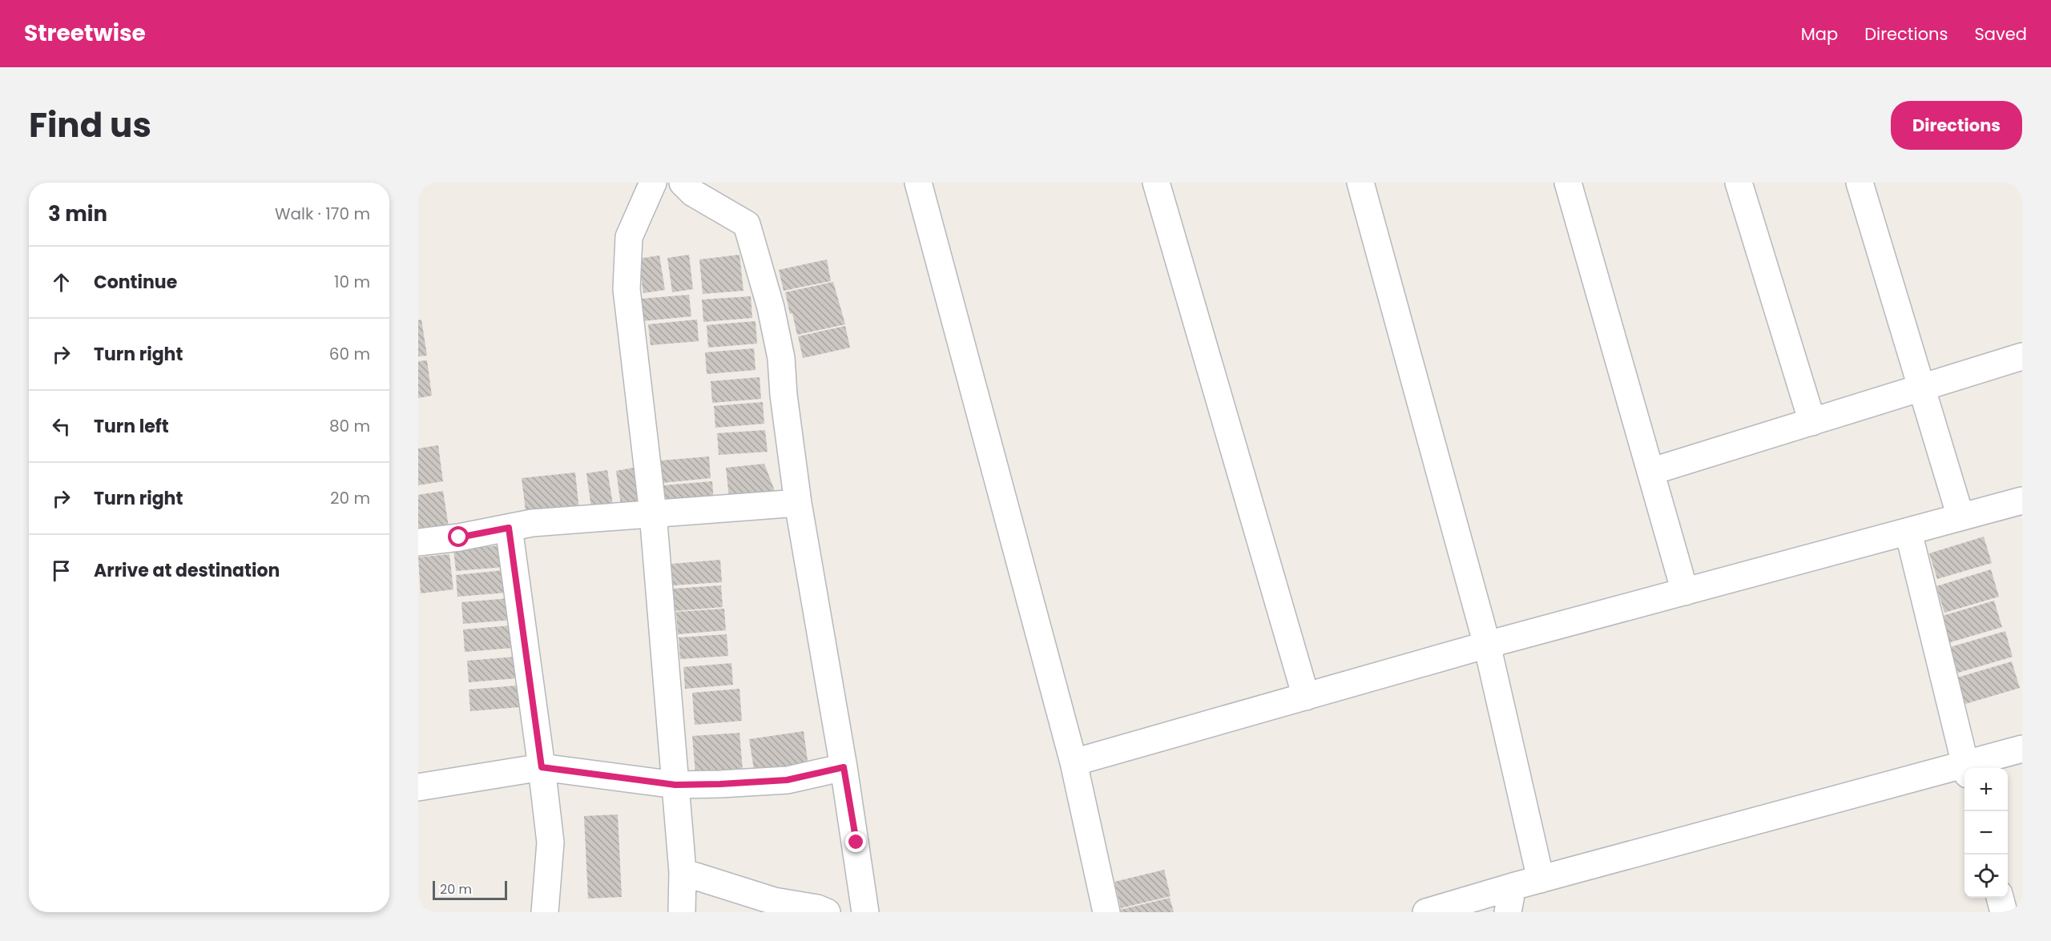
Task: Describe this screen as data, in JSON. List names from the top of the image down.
{
  "scale_bar": "20 m",
  "page": {
    "header": "Streetwise",
    "nav": ["Map", "Directions", "Saved"],
    "title": "Find us",
    "buttons": "Directions",
    "heading": ["3 min", "Walk · 170 m"],
    "list": [
      ["Continue", "10 m"],
      ["Turn right", "60 m"],
      ["Turn left", "80 m"],
      ["Turn right", "20 m"],
      "Arrive at destination"
    ],
    "map_buttons": ["+", "−"],
    "scale": "20 m"
  }
}
